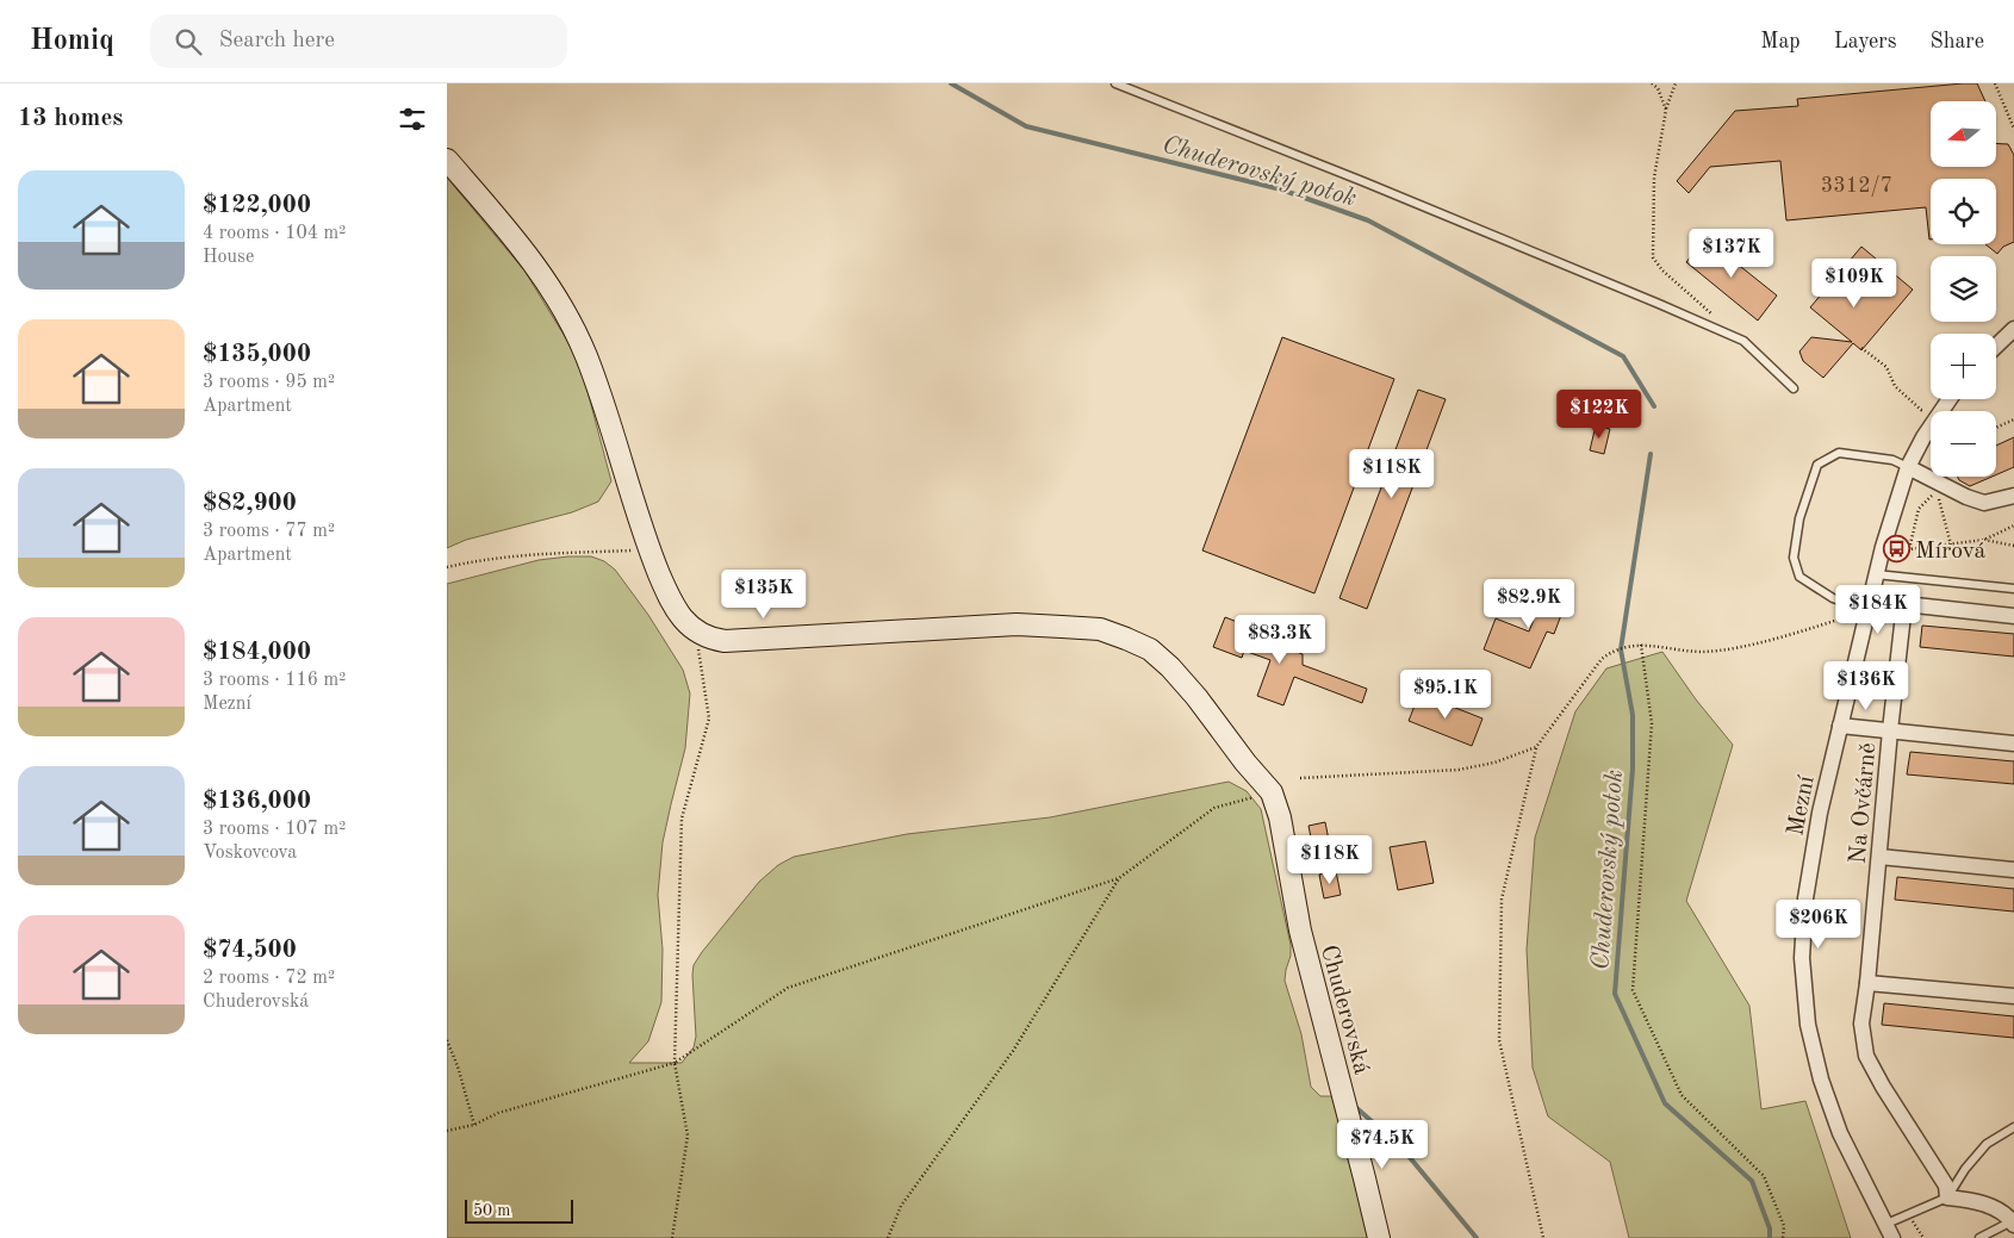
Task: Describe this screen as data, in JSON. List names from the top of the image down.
{
  "streets": {
    "street": ["Na Ovčárně", "Mezní", "Chuderovská"]
  },
  "water": ["Chuderovský potok"],
  "places": {
    "bus stop": ["Mírová"]
  },
  "house_numbers": ["3312/7"],
  "scale_bar": "50 m",
  "north": "left",
  "page": {
    "header": "Homiq",
    "search": "Search here",
    "nav": ["Map", "Layers", "Share"],
    "heading": "13 homes",
    "map_buttons": ["+", "−"],
    "list": [
      {
        "name": "$122,000",
        "note": "4 rooms · 104 m² · House"
      },
      {
        "name": "$135,000",
        "note": "3 rooms · 95 m² · Apartment"
      },
      {
        "name": "$82,900",
        "note": "3 rooms · 77 m² · Apartment"
      },
      {
        "name": "$184,000",
        "note": "3 rooms · 116 m² · Mezní"
      },
      {
        "name": "$136,000",
        "note": "3 rooms · 107 m² · Voskovcova"
      },
      {
        "name": "$74,500",
        "note": "2 rooms · 72 m² · Chuderovská"
      }
    ],
    "price": [
      "$137K",
      "$109K",
      "$122K",
      "$118K",
      "$135K",
      "$82.9K",
      "$184K",
      "$83.3K",
      "$136K",
      "$95.1K",
      "$118K",
      "$206K",
      "$74.5K"
    ],
    "scale": "50 m"
  }
}
